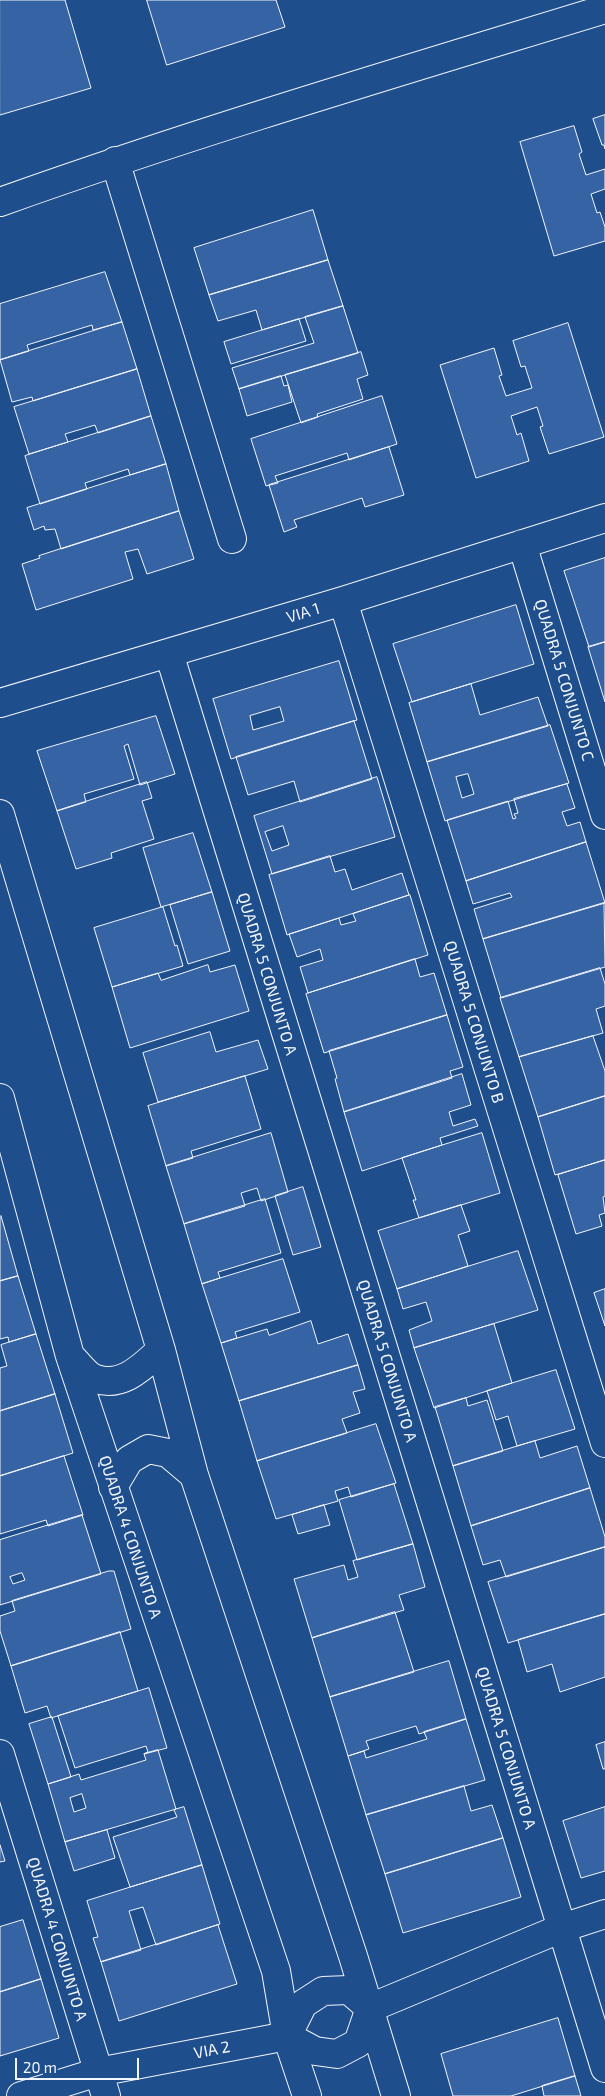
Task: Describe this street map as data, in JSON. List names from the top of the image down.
{
  "streets": {
    "street": [
      "VIA 1",
      "QUADRA 5 CONJUNTO C",
      "QUADRA 5 CONJUNTO A",
      "QUADRA 5 CONJUNTO B",
      "QUADRA 4 CONJUNTO A",
      "VIA 2"
    ]
  },
  "crossings": [
    ["VIA 1", "QUADRA 5 CONJUNTO C"],
    ["VIA 1", "QUADRA 5 CONJUNTO A"],
    ["VIA 1", "QUADRA 5 CONJUNTO B"],
    ["QUADRA 4 CONJUNTO A", "VIA 2"]
  ],
  "scale_bar": "20 m"
}
